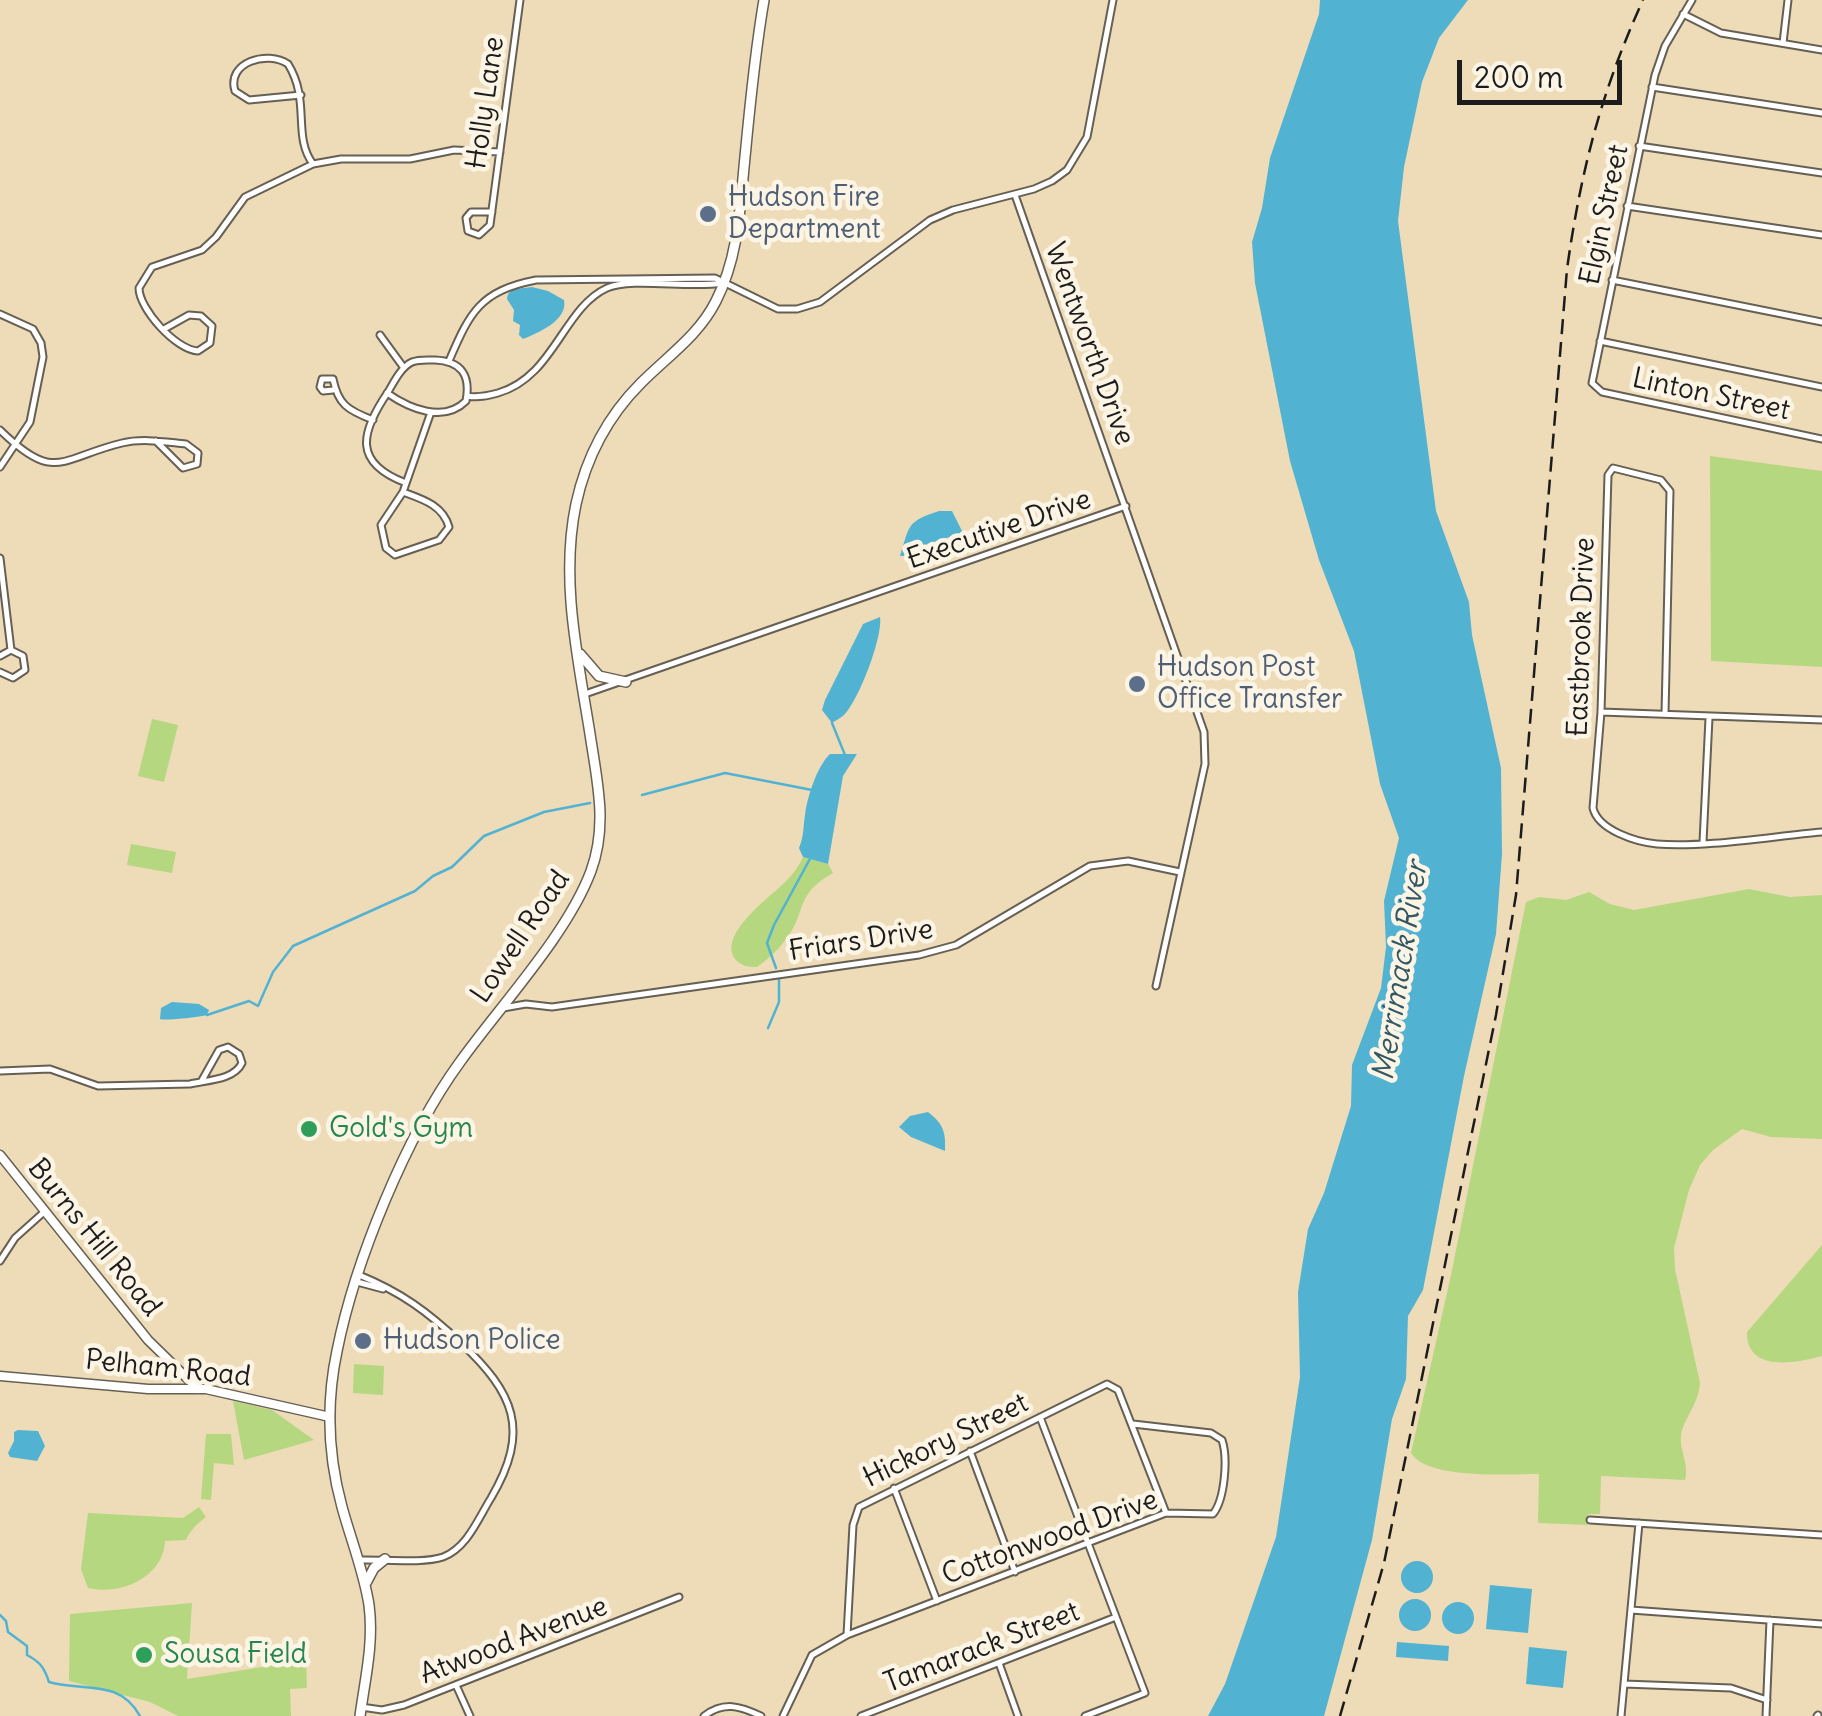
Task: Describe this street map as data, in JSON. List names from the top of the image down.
{
  "streets": {
    "main road": ["Lowell Road"],
    "street": [
      "Holly Lane",
      "Elgin Street",
      "Wentworth Drive",
      "Linton Street",
      "Executive Drive",
      "Eastbrook Drive",
      "Friars Drive",
      "Burns Hill Road",
      "Pelham Road",
      "Hickory Street",
      "Cottonwood Drive",
      "Atwood Avenue",
      "Tamarack Street"
    ]
  },
  "crossings": [
    ["Elgin Street", "Linton Street"],
    ["Wentworth Drive", "Executive Drive"],
    ["Executive Drive", "Lowell Road"],
    ["Executive Drive", "Friars Drive"],
    ["Lowell Road", "Friars Drive"],
    ["Lowell Road", "Pelham Road"],
    ["Lowell Road", "Atwood Avenue"],
    ["Burns Hill Road", "Pelham Road"],
    ["Hickory Street", "Cottonwood Drive"]
  ],
  "water": ["Merrimack River"],
  "places": [
    "Hudson Fire Department",
    "Hudson Post Office Transfer",
    "Gold's Gym",
    "Hudson Police",
    "Sousa Field"
  ],
  "scale_bar": "200 m"
}
